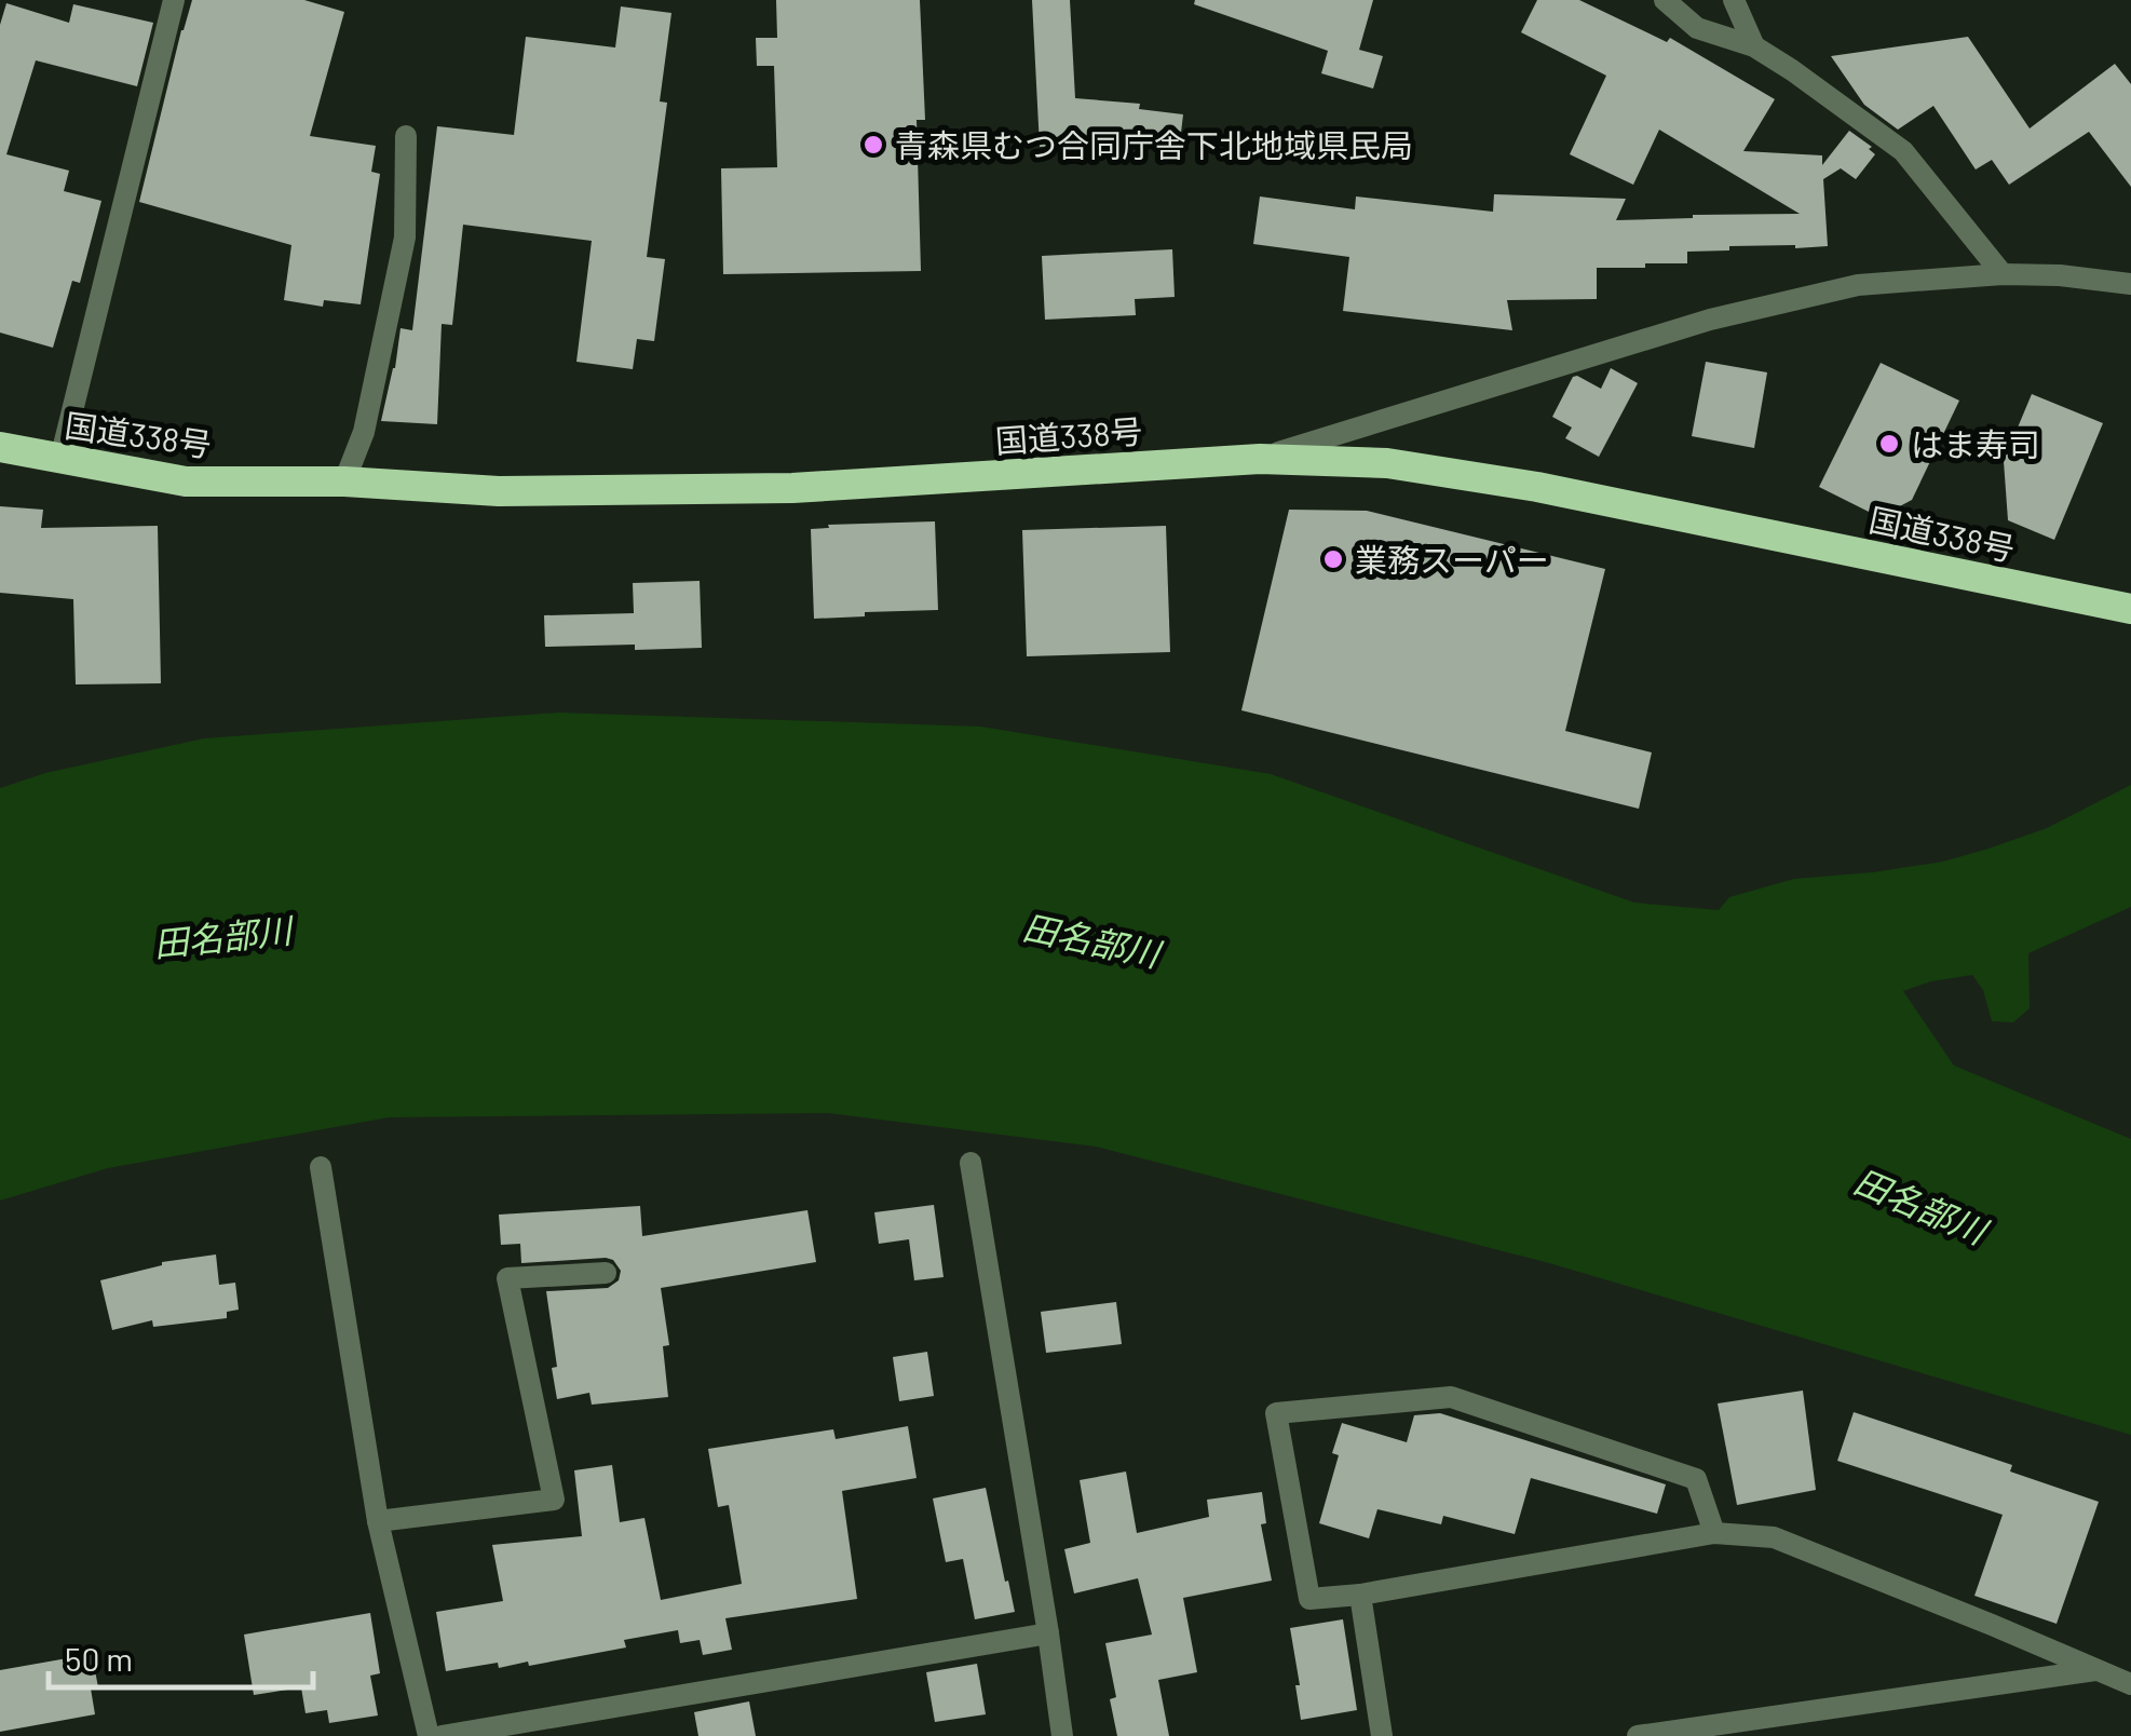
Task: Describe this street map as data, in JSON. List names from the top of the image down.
{
  "streets": {
    "highway": ["国道338号"]
  },
  "water": ["田名部川"],
  "places": ["青森県むつ合同庁舎下北地域県民局", "はま寿司", "業務スーパー"],
  "scale_bar": "50 m"
}
